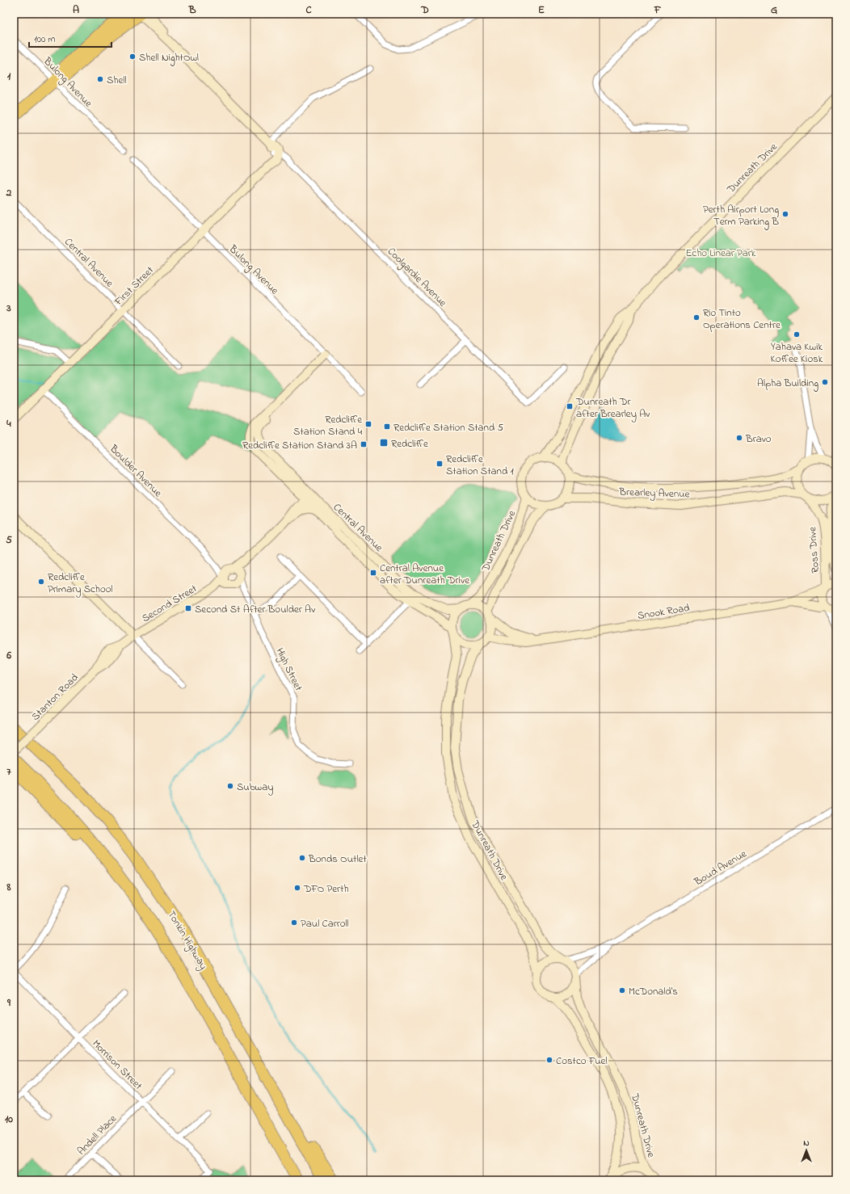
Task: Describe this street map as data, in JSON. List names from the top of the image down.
{
  "streets": {
    "highway": ["Tonkin Highway"],
    "main road": [
      "Dunreath Drive",
      "Central Avenue",
      "Coolgardie Avenue",
      "First Street",
      "Brearley Avenue",
      "Ross Drive",
      "Second Street",
      "Snook Road",
      "Stanton Road"
    ],
    "street": [
      "Bulong Avenue",
      "Boulder Avenue",
      "High Street",
      "Boud Avenue",
      "Morrison Street",
      "Andell Place"
    ]
  },
  "crossings": [
    ["Bulong Avenue", "Central Avenue"],
    ["Bulong Avenue", "First Street"],
    ["Dunreath Drive", "Central Avenue"],
    ["Dunreath Drive", "Brearley Avenue"],
    ["Dunreath Drive", "Snook Road"],
    ["Dunreath Drive", "Boud Avenue"],
    ["Central Avenue", "First Street"],
    ["Central Avenue", "Second Street"],
    ["Central Avenue", "Snook Road"],
    ["Coolgardie Avenue", "First Street"],
    ["First Street", "Boulder Avenue"],
    ["Boulder Avenue", "Second Street"],
    ["Boulder Avenue", "High Street"],
    ["Brearley Avenue", "Ross Drive"],
    ["Ross Drive", "Snook Road"],
    ["Second Street", "Stanton Road"],
    ["Morrison Street", "Andell Place"]
  ],
  "parks": ["Echo Linear Park"],
  "places": {
    "other": [
      "Shell NightOwl",
      "Shell",
      "Perth Airport Long Term Parking B",
      "Rio Tinto Operations Centre",
      "Yahava Kwik Koffee Kiosk",
      "Alpha Building",
      "Bravo",
      "Redcliffe Primary School",
      "Subway",
      "Bonds Outlet",
      "DFO Perth",
      "Paul Carroll",
      "McDonald's",
      "Costco Fuel"
    ],
    "transit": [
      "Dunreath Dr after Brearley Av",
      "Redcliffe Station Stand 4",
      "Redcliffe Station Stand 5",
      "Redcliffe",
      "Redcliffe Station Stand 3A",
      "Redcliffe Station Stand 1",
      "Central Avenue after Dunreath Drive",
      "Second St After Boulder Av"
    ]
  },
  "scale_bar": "100 m",
  "north": "top",
  "grid": {
    "columns": [
      "A",
      "B",
      "C",
      "D",
      "E",
      "F",
      "G"
    ],
    "rows": [
      "1",
      "2",
      "3",
      "4",
      "5",
      "6",
      "7",
      "8",
      "9",
      "10"
    ]
  }
}
